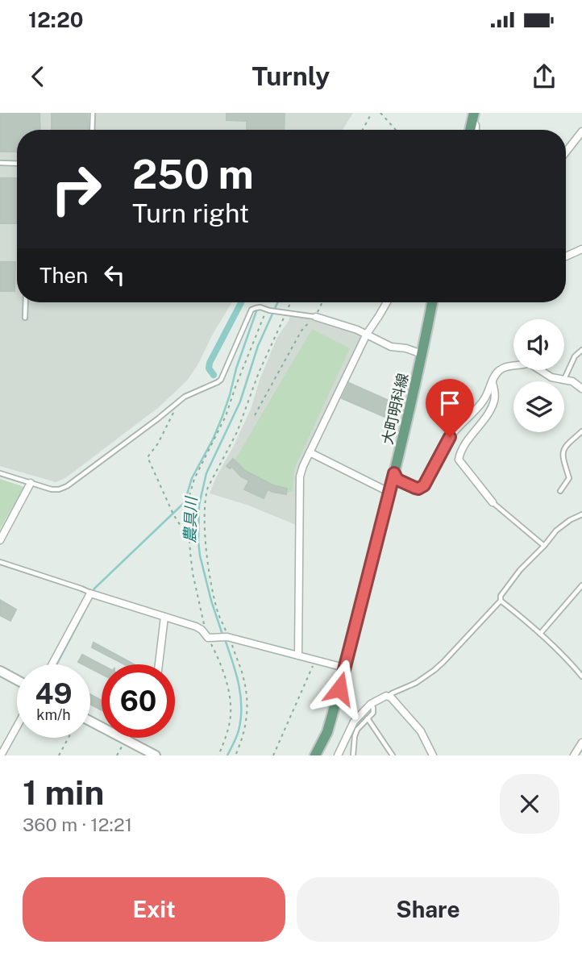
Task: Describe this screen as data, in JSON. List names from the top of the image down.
{
  "streets": {
    "main road": ["大町明科線"]
  },
  "water": ["農具川"],
  "page": {
    "status": "12:20",
    "header": "Turnly",
    "turn": ["250 m", "Turn right"],
    "then": "Then",
    "speed": "49 km/h",
    "limit": "60",
    "heading": ["1 min", "360 m · 12:21"],
    "buttons": ["Exit", "Share"]
  }
}
